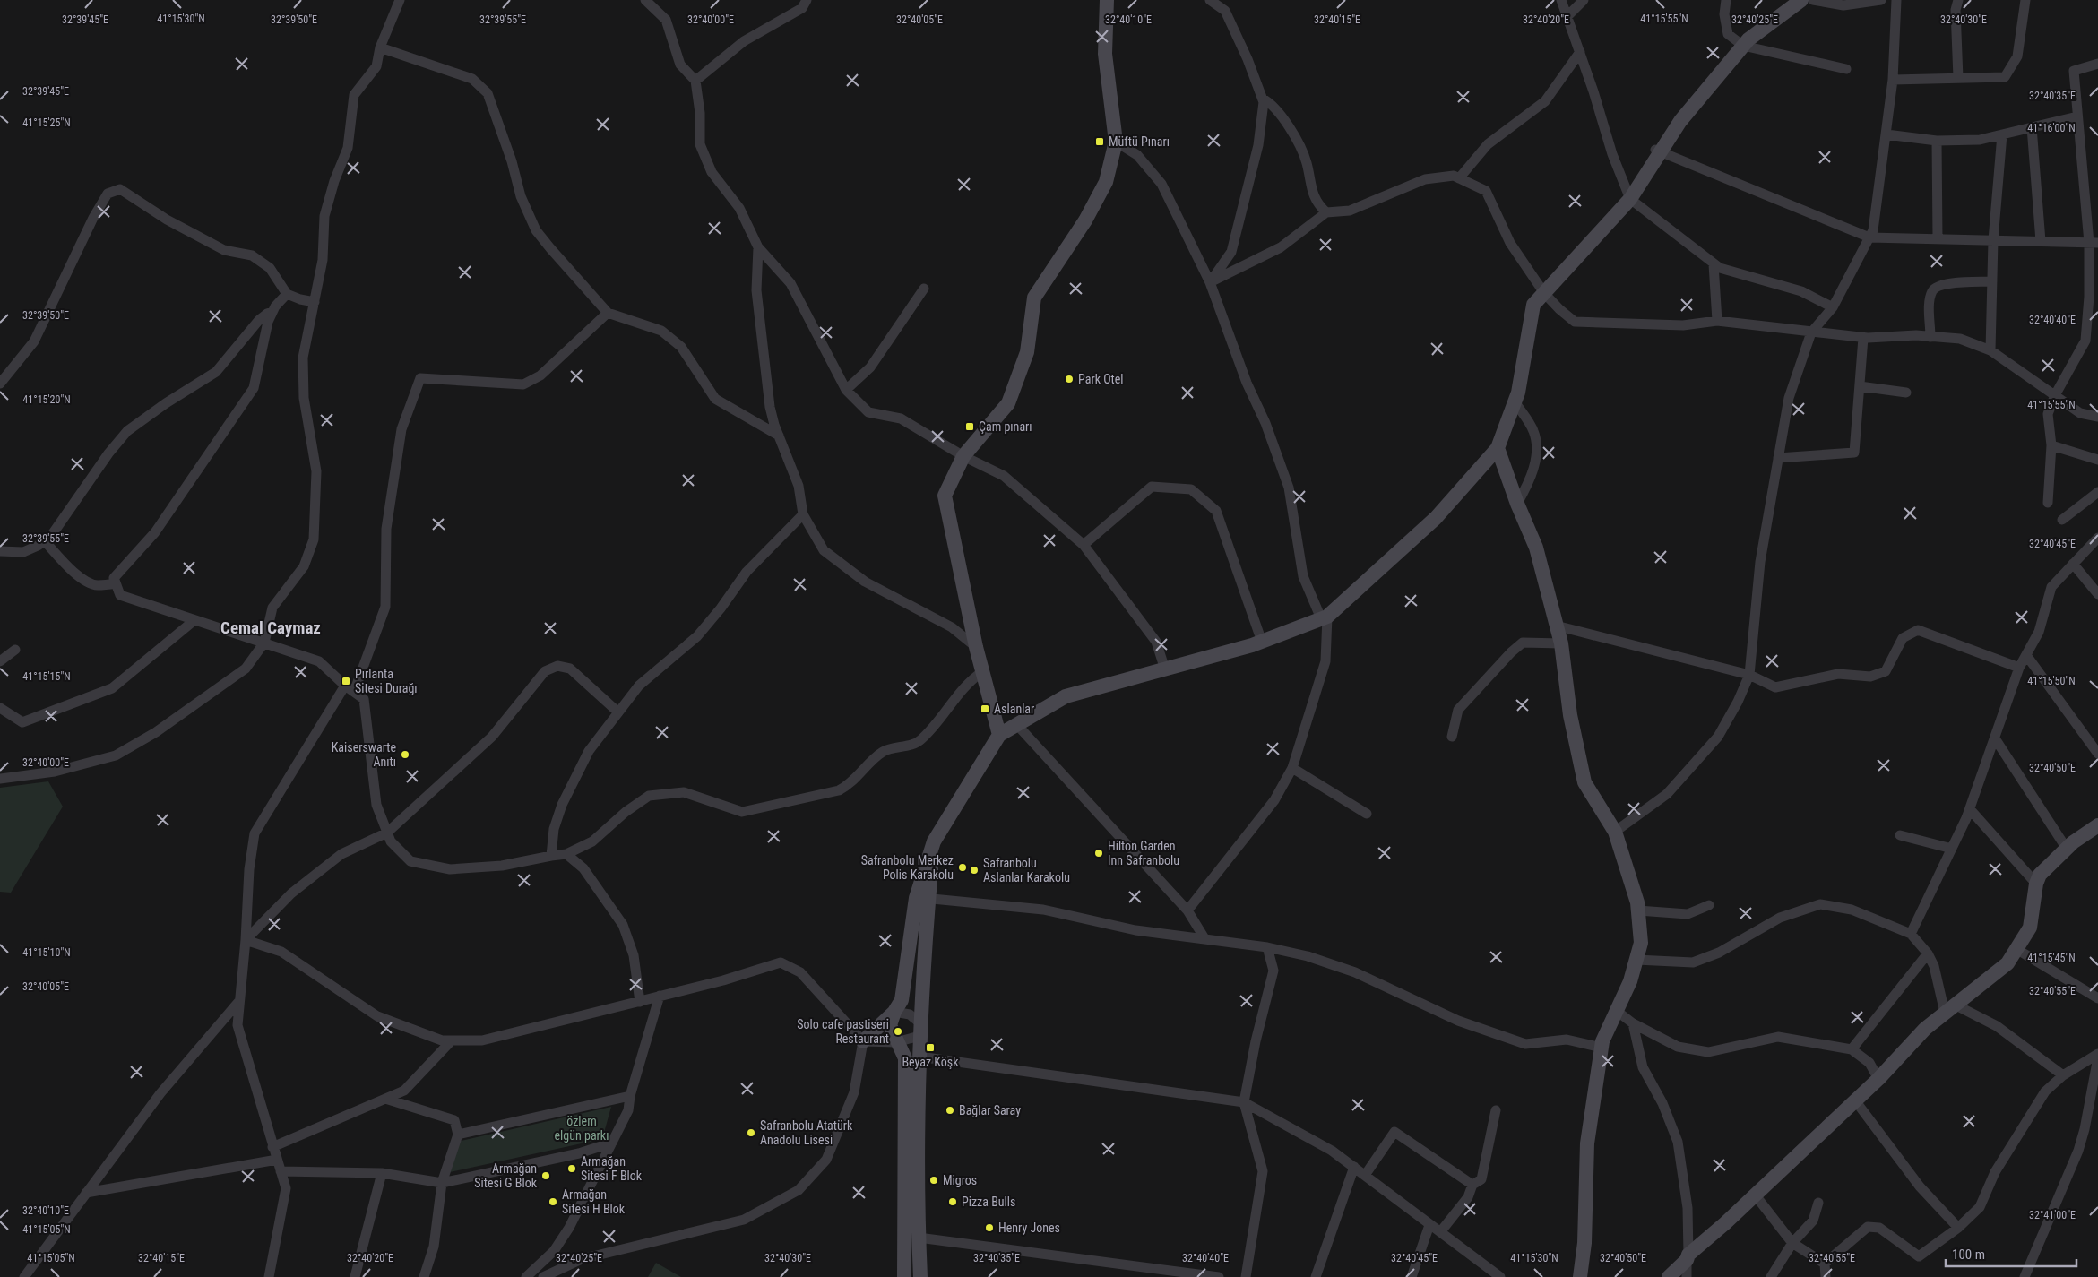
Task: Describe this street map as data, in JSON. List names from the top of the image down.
{
  "districts": ["Cemal Caymaz"],
  "parks": ["özlem elgün parkı"],
  "places": {
    "transit": [
      "Müftü Pınarı",
      "Çam pınarı",
      "Pırlanta Sitesi Durağı",
      "Aslanlar",
      "Beyaz Köşk"
    ],
    "other": [
      "Park Otel",
      "Kaiserswarte Anıtı",
      "Hilton Garden Inn Safranbolu",
      "Safranbolu Merkez Polis Karakolu",
      "Safranbolu Aslanlar Karakolu",
      "Solo cafe pastiseri Restaurant",
      "Bağlar Saray",
      "Safranbolu Atatürk Anadolu Lisesi",
      "Armağan Sitesi F Blok",
      "Armağan Sitesi G Blok",
      "Migros",
      "Armağan Sitesi H Blok",
      "Pizza Bulls",
      "Henry Jones"
    ]
  },
  "scale_bar": "100 m",
  "coordinates": [
    "41°15'30\"N",
    "41°15'55\"N",
    "32°39'45\"E",
    "32°39'55\"E",
    "32°40'00\"E",
    "32°40'10\"E",
    "32°40'15\"E",
    "32°40'20\"E",
    "32°40'25\"E",
    "32°40'30\"E",
    "32°39'50\"E",
    "32°40'05\"E",
    "32°40'35\"E",
    "41°15'25\"N",
    "41°16'00\"N",
    "32°40'40\"E",
    "41°15'20\"N",
    "32°40'45\"E",
    "41°15'15\"N",
    "41°15'50\"N",
    "32°40'50\"E",
    "41°15'10\"N",
    "41°15'45\"N",
    "32°40'55\"E",
    "32°41'00\"E",
    "41°15'05\"N"
  ]
}
